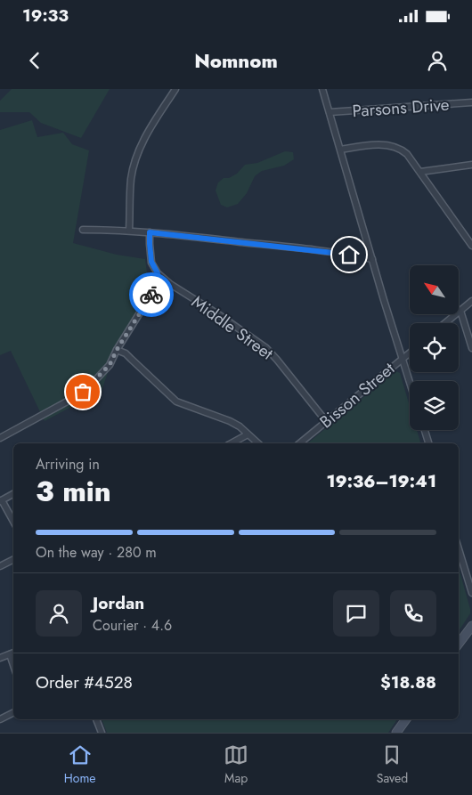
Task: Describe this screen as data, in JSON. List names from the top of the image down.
{
  "streets": {
    "street": ["Parsons Drive", "Middle Street", "Bisson Street"]
  },
  "crossings": [
    ["Middle Street", "Bisson Street"]
  ],
  "north": "top left",
  "page": {
    "status": "19:33",
    "header": "Nomnom",
    "heading": ["3 min", "Arriving in", "19:36–19:41"],
    "panel": [
      "Jordan",
      "Courier · 4.6",
      "Order #4528",
      "$18.88"
    ],
    "bar": "On the way · 280 m",
    "tabs": ["Home", "Map", "Saved"]
  }
}
